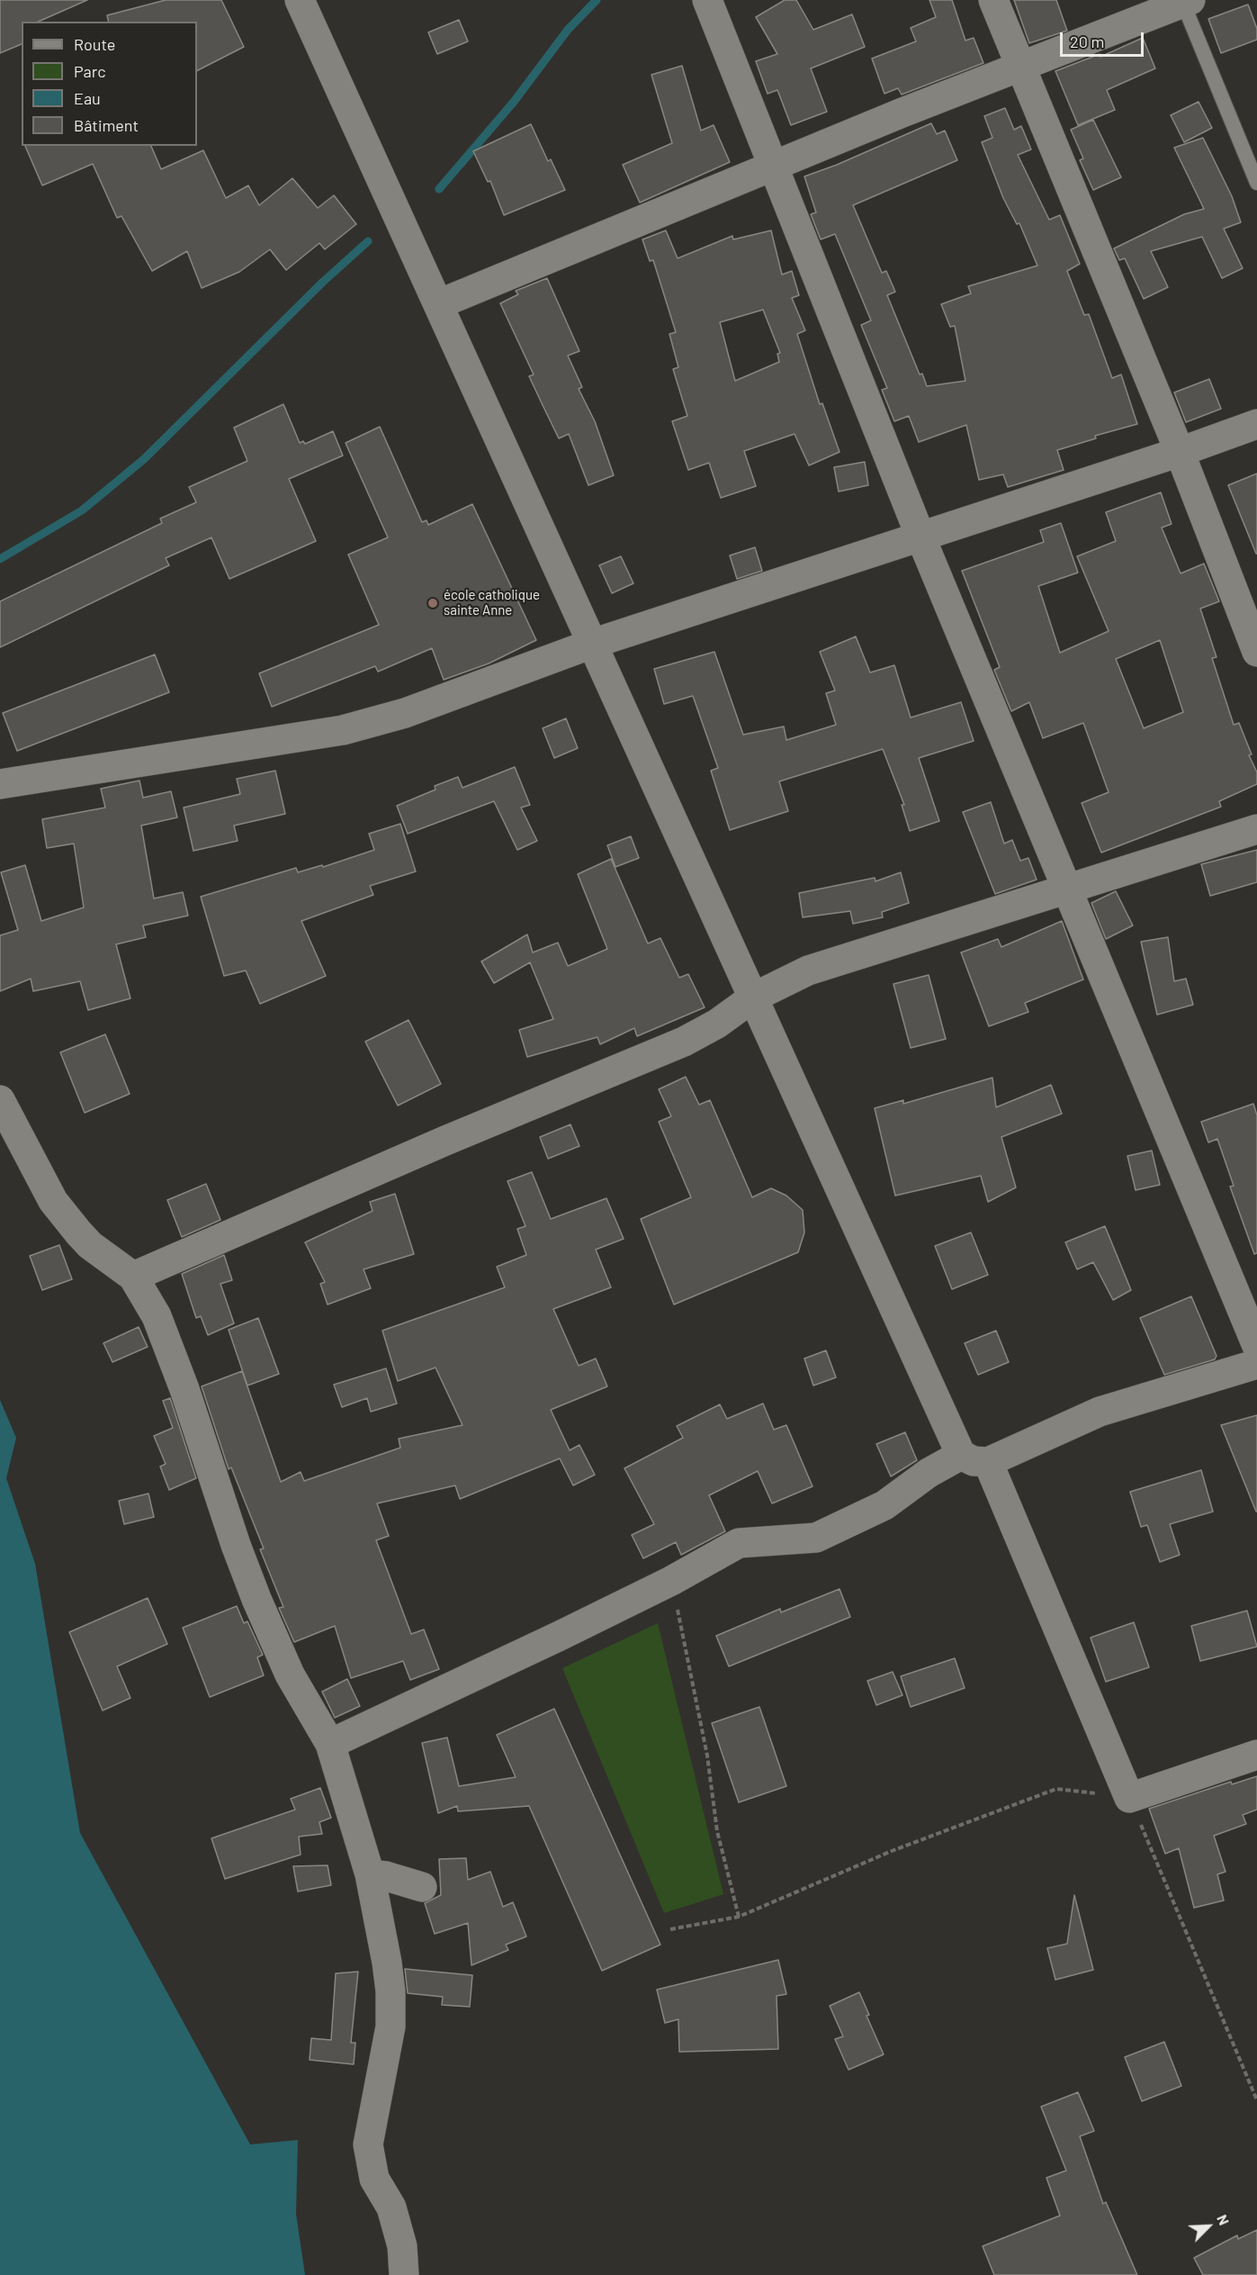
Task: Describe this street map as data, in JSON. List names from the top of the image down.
{
  "places": ["école catholique sainte Anne"],
  "legend": [
    "Route",
    "Parc",
    "Eau",
    "Bâtiment"
  ],
  "scale_bar": "20 m",
  "north": "top right"
}
